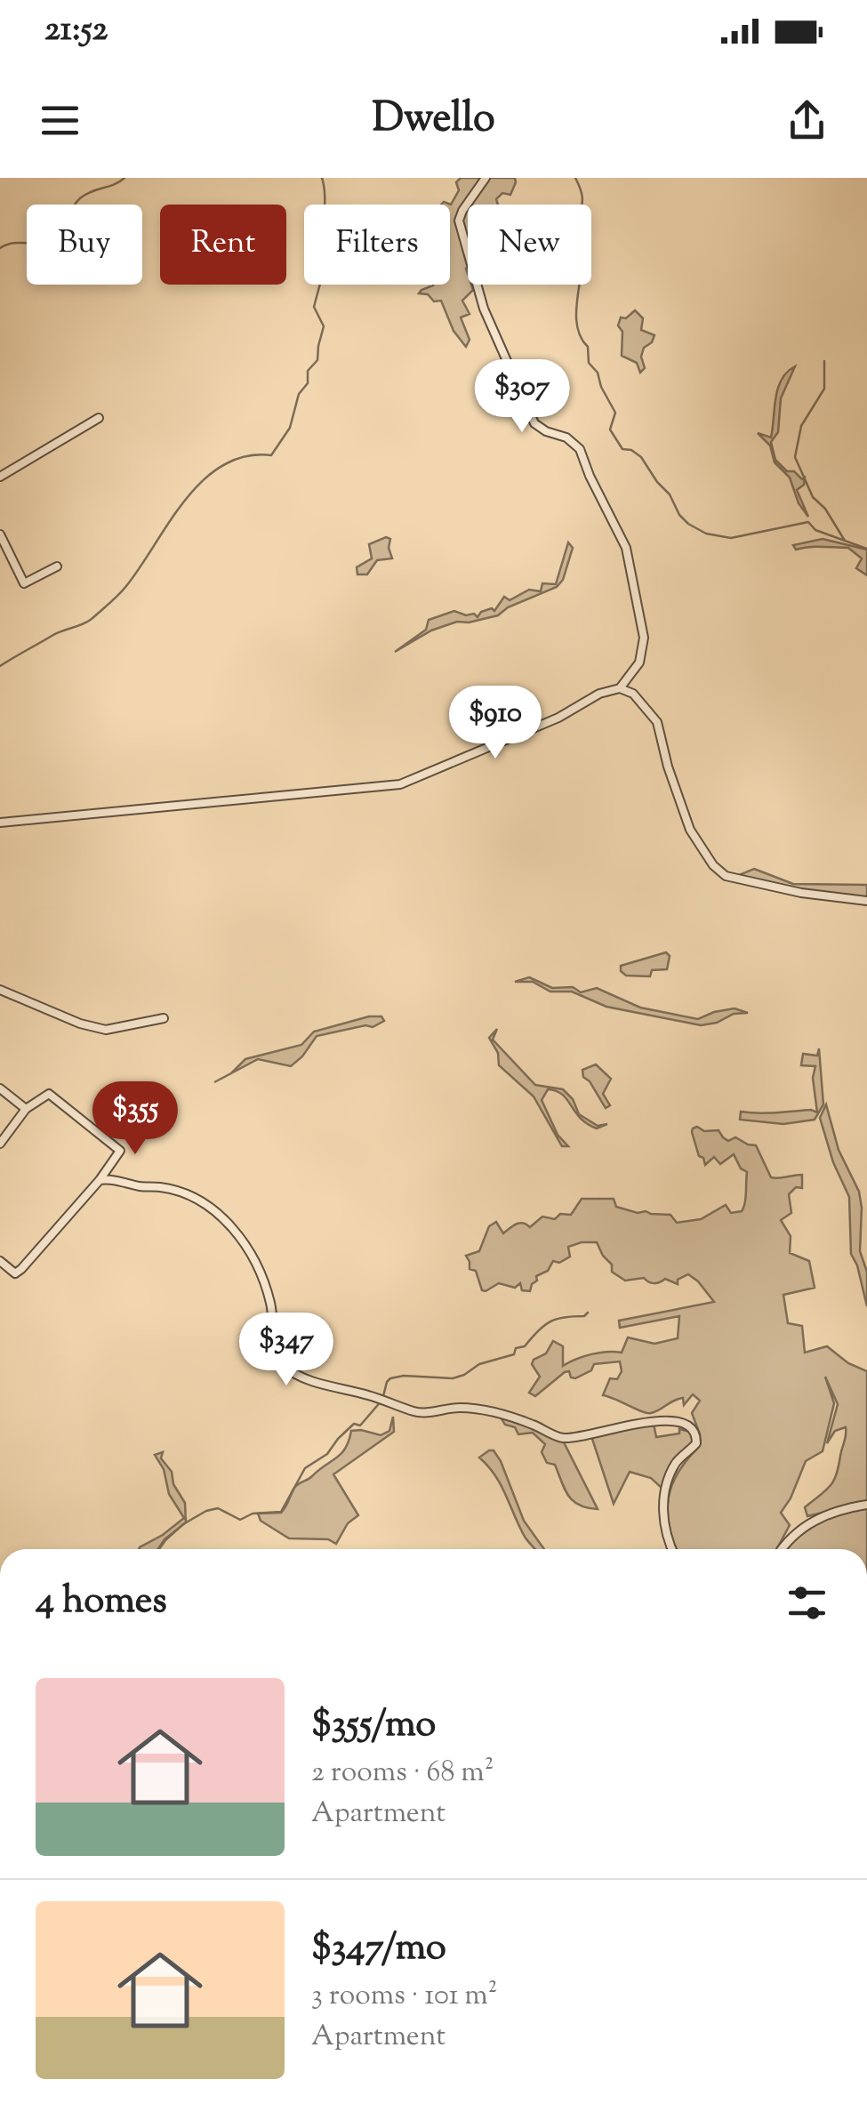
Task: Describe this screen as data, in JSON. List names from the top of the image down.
{
  "page": {
    "status": "21:52",
    "header": "Dwello",
    "chip": [
      "Buy",
      "Rent",
      "Filters",
      "New"
    ],
    "price": [
      "$307",
      "$910",
      "$355",
      "$347"
    ],
    "heading": "4 homes",
    "list": [
      {
        "name": "$355/mo",
        "note": "2 rooms · 68 m² · Apartment"
      },
      {
        "name": "$347/mo",
        "note": "3 rooms · 101 m² · Apartment"
      }
    ]
  }
}
